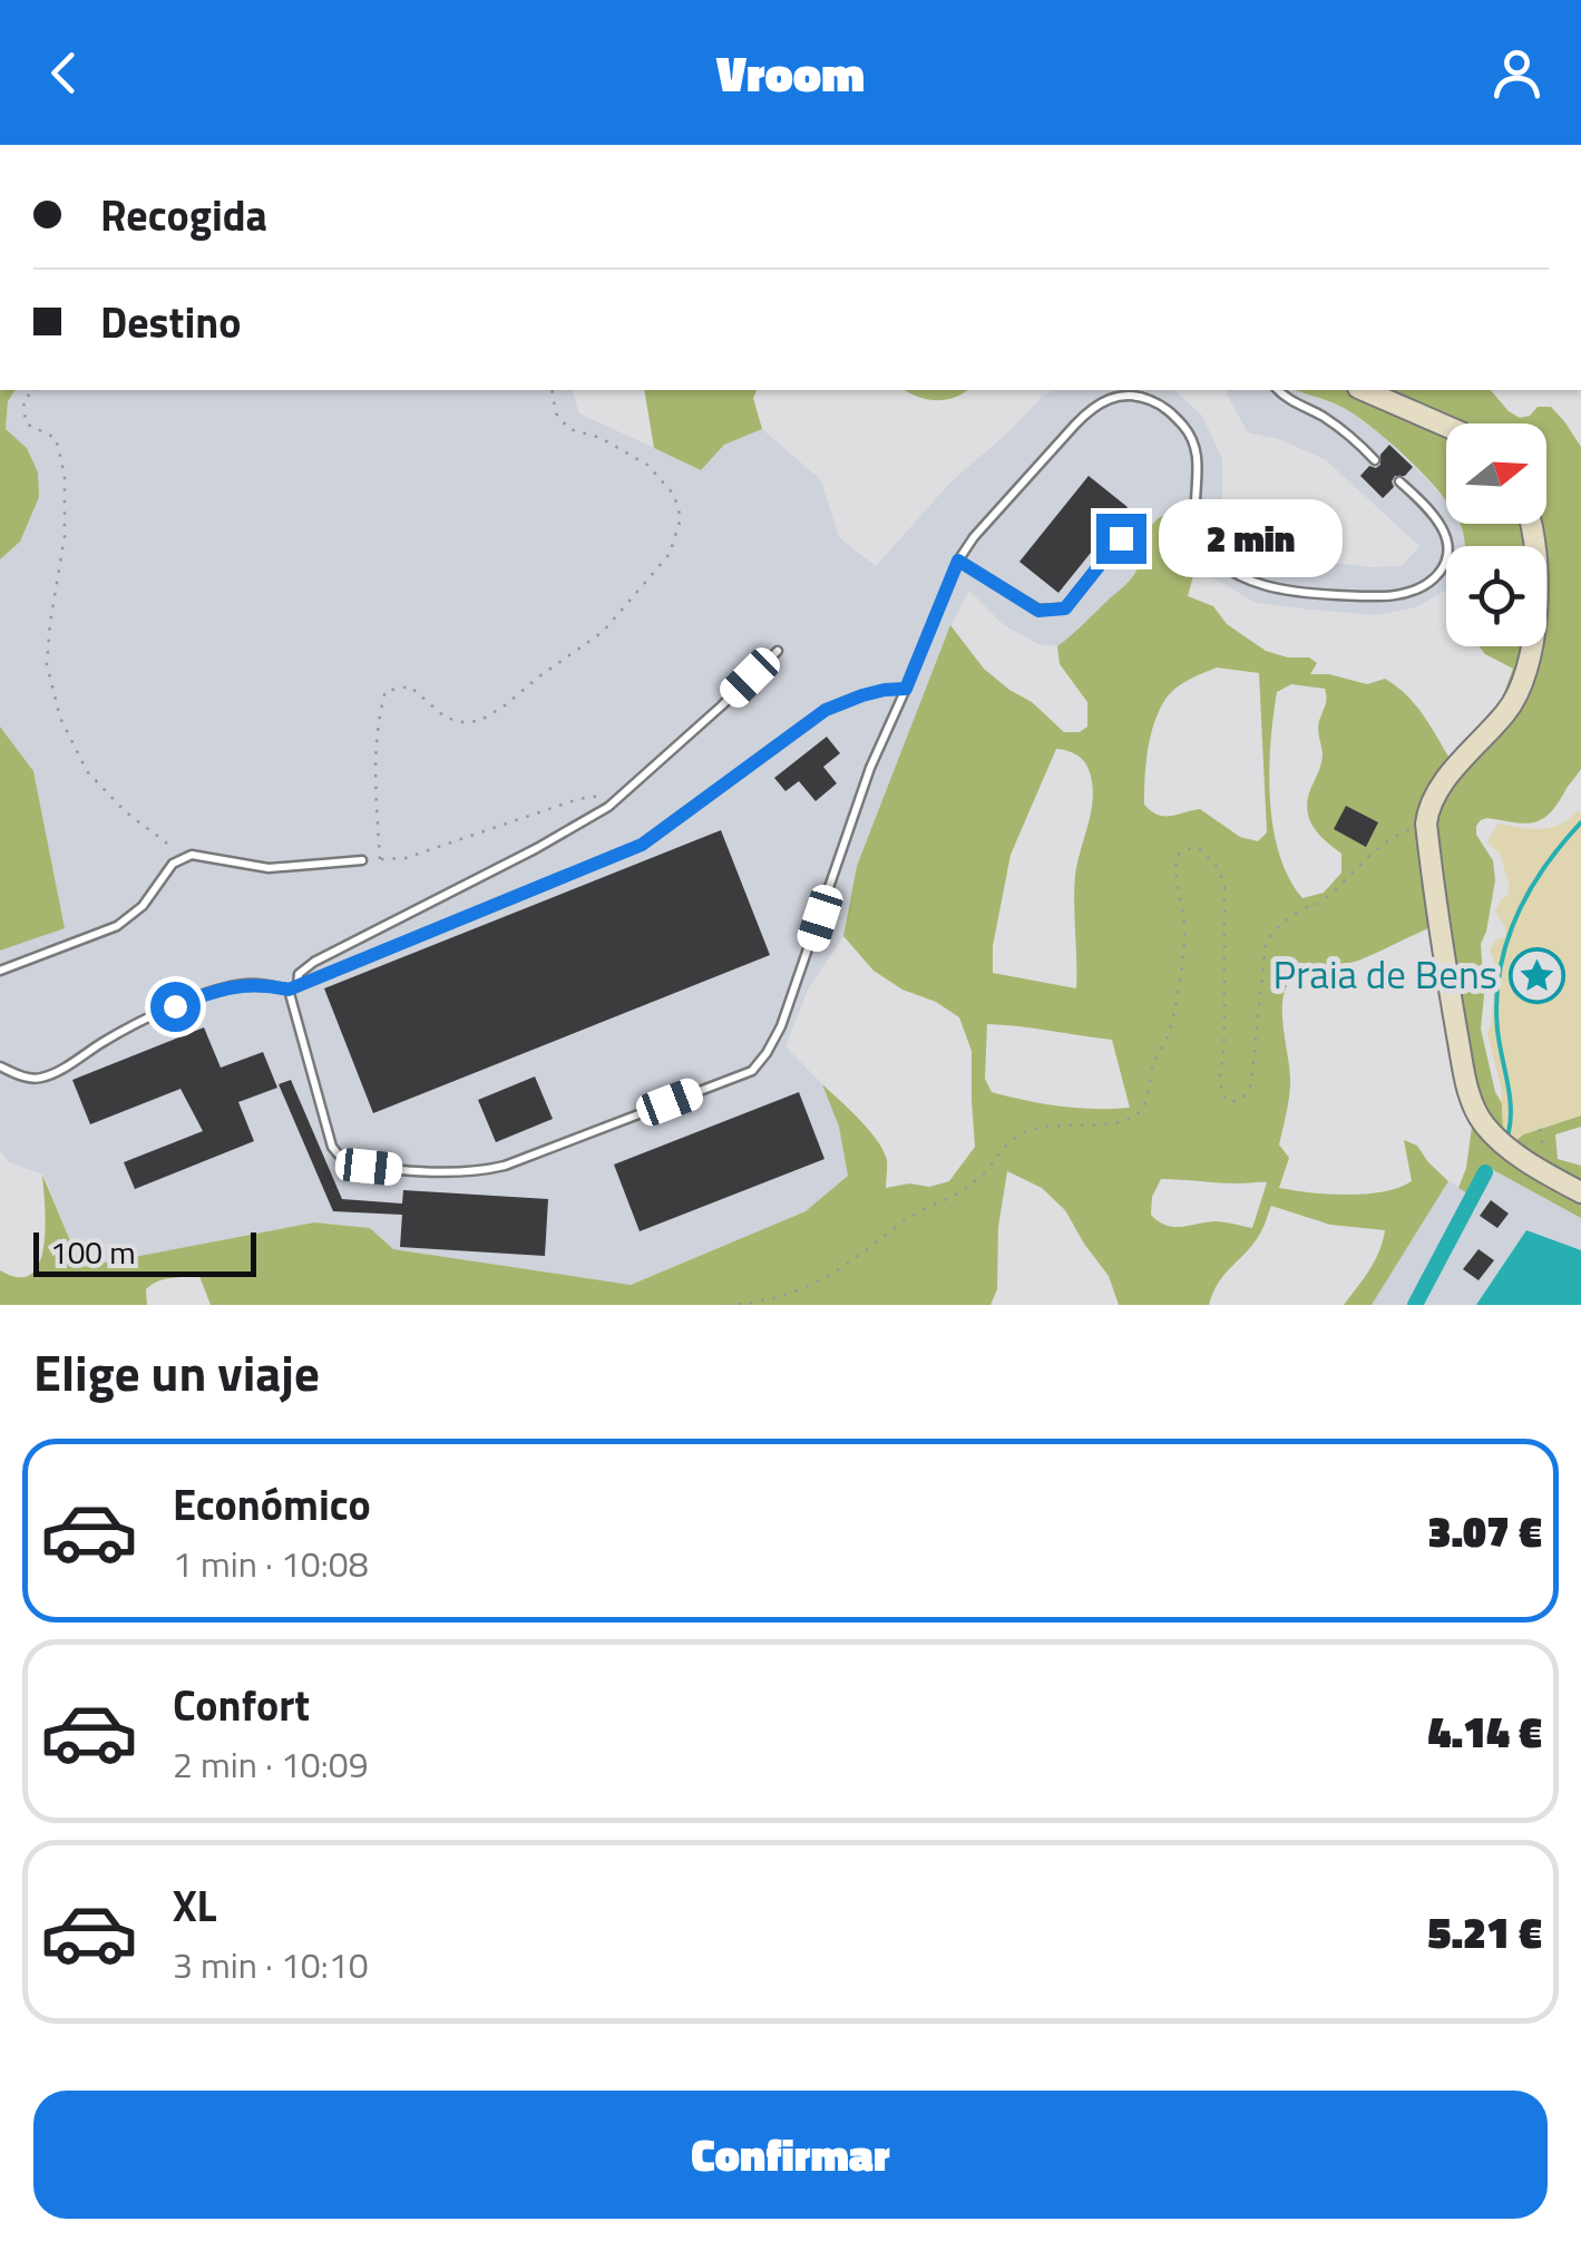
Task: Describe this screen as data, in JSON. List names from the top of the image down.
{
  "places": {
    "place": ["Praia de Bens"]
  },
  "scale_bar": "100 m",
  "north": "right",
  "page": {
    "header": "Vroom",
    "banner": ["Recogida", "Destino"],
    "bubble": "2 min",
    "scale": "100 m",
    "heading": "Elige un viaje",
    "list": [
      {
        "name": "Económico",
        "note": "1 min · 10:08",
        "value": "3.07 €"
      },
      {
        "name": "Confort",
        "note": "2 min · 10:09",
        "value": "4.14 €"
      },
      {
        "name": "XL",
        "note": "3 min · 10:10",
        "value": "5.21 €"
      }
    ],
    "buttons": "Confirmar"
  }
}
